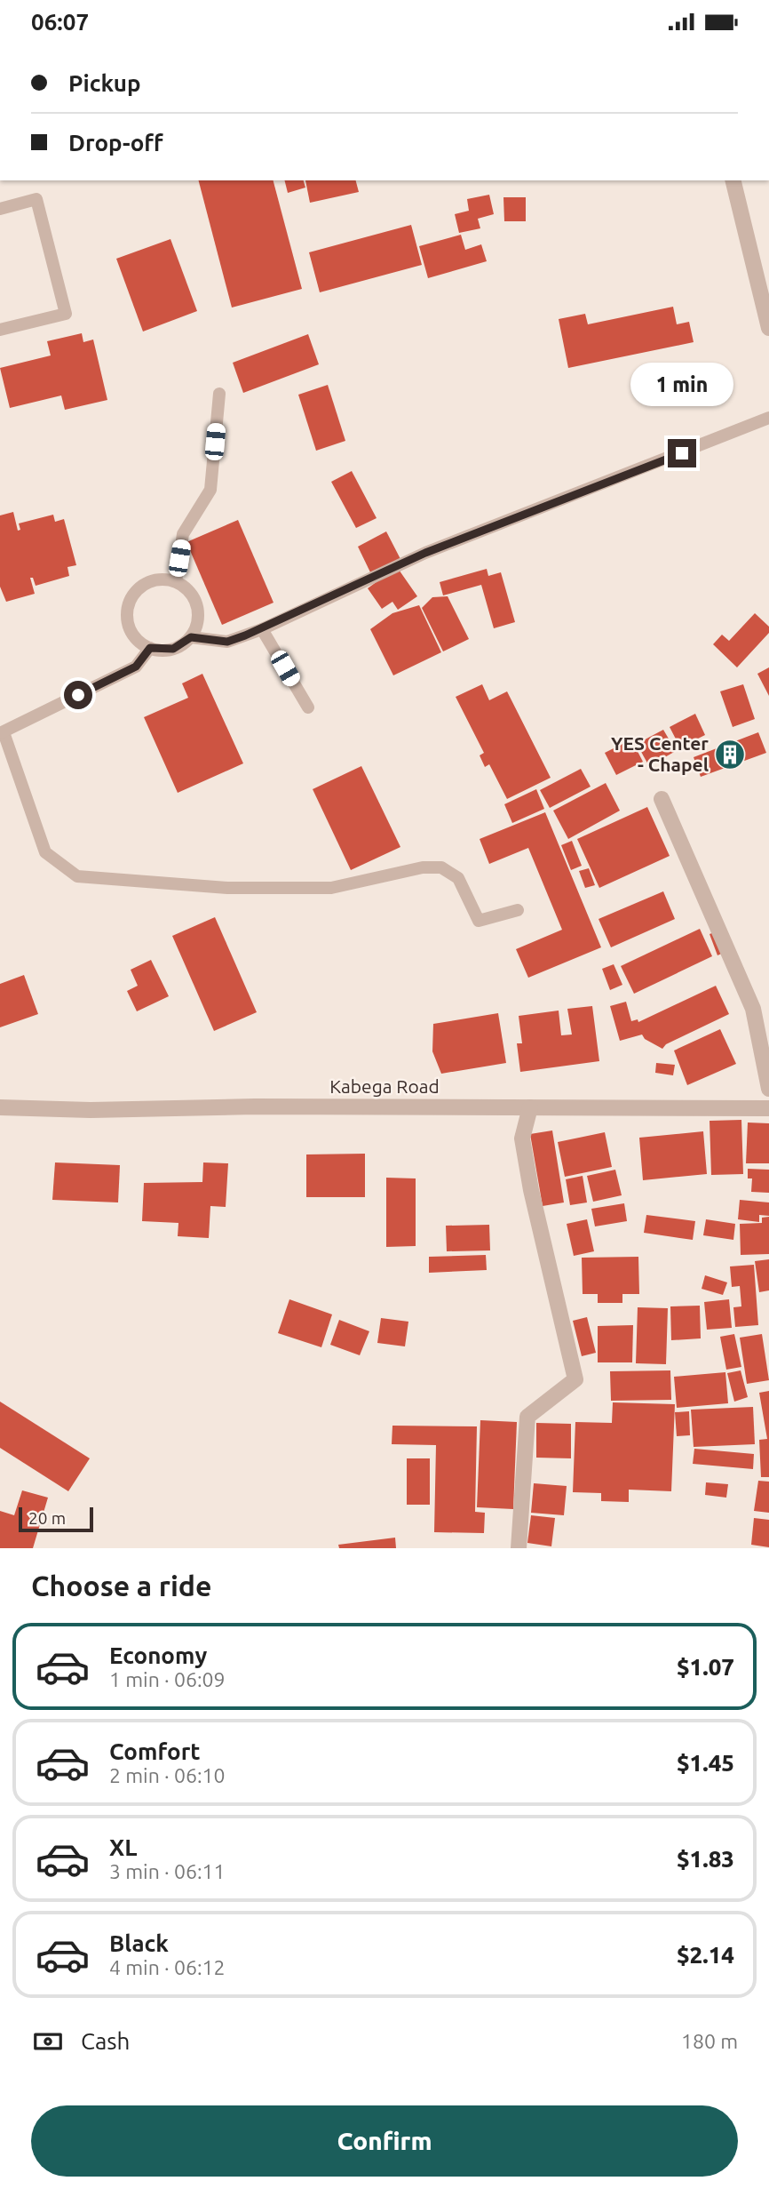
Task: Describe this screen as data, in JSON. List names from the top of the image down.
{
  "streets": {
    "street": ["Kabega Road"]
  },
  "places": {
    "building": ["YES Center - Chapel"]
  },
  "scale_bar": "20 m",
  "page": {
    "status": "06:07",
    "banner": ["Pickup", "Drop-off"],
    "bubble": "1 min",
    "scale": "20 m",
    "heading": "Choose a ride",
    "list": [
      {
        "name": "Economy",
        "note": "1 min · 06:09",
        "value": "$1.07"
      },
      {
        "name": "Comfort",
        "note": "2 min · 06:10",
        "value": "$1.45"
      },
      {
        "name": "XL",
        "note": "3 min · 06:11",
        "value": "$1.83"
      },
      {
        "name": "Black",
        "note": "4 min · 06:12",
        "value": "$2.14"
      }
    ],
    "pay": ["Cash", "180 m"],
    "buttons": "Confirm"
  }
}
